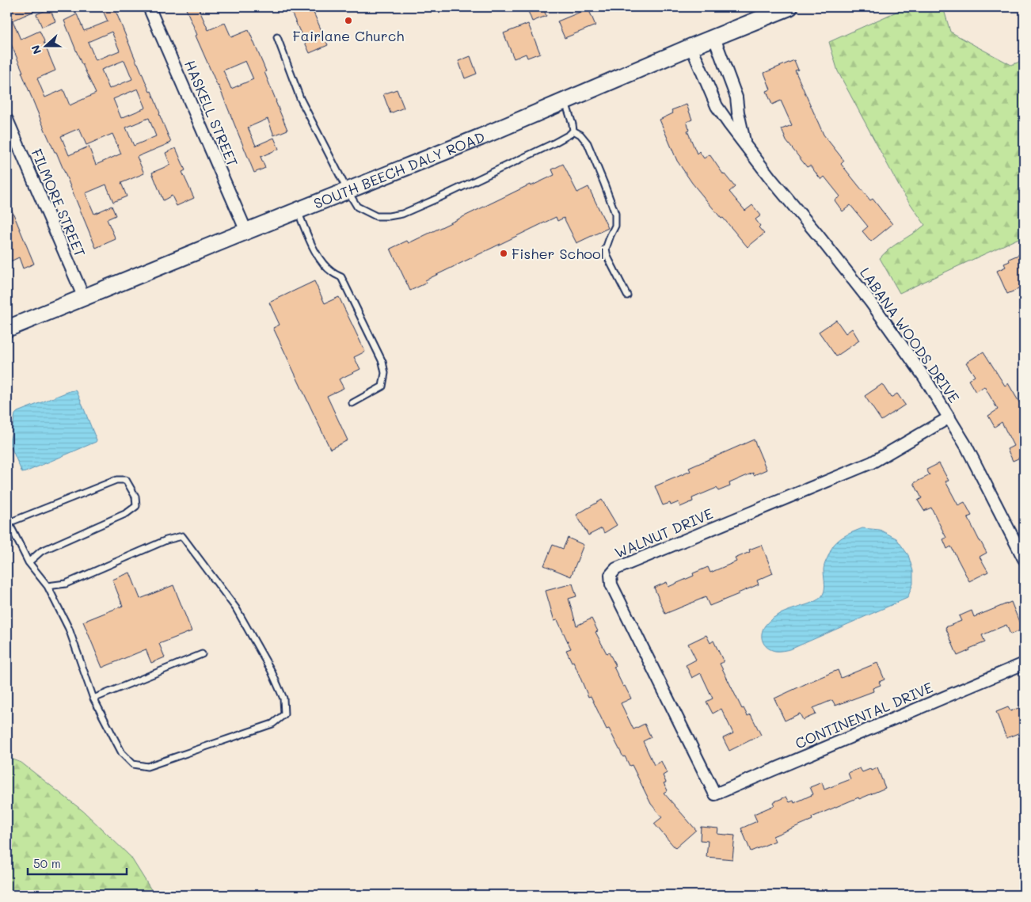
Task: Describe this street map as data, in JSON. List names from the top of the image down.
{
  "streets": {
    "street": [
      "HASKELL STREET",
      "SOUTH BEECH DALY ROAD",
      "FILMORE STREET",
      "LABANA WOODS DRIVE",
      "WALNUT DRIVE",
      "CONTINENTAL DRIVE"
    ]
  },
  "crossings": [
    ["HASKELL STREET", "SOUTH BEECH DALY ROAD"],
    ["SOUTH BEECH DALY ROAD", "FILMORE STREET"],
    ["SOUTH BEECH DALY ROAD", "LABANA WOODS DRIVE"],
    ["LABANA WOODS DRIVE", "WALNUT DRIVE"],
    ["WALNUT DRIVE", "CONTINENTAL DRIVE"]
  ],
  "places": ["Fairlane Church", "Fisher School"],
  "scale_bar": "50 m",
  "north": "left"
}
